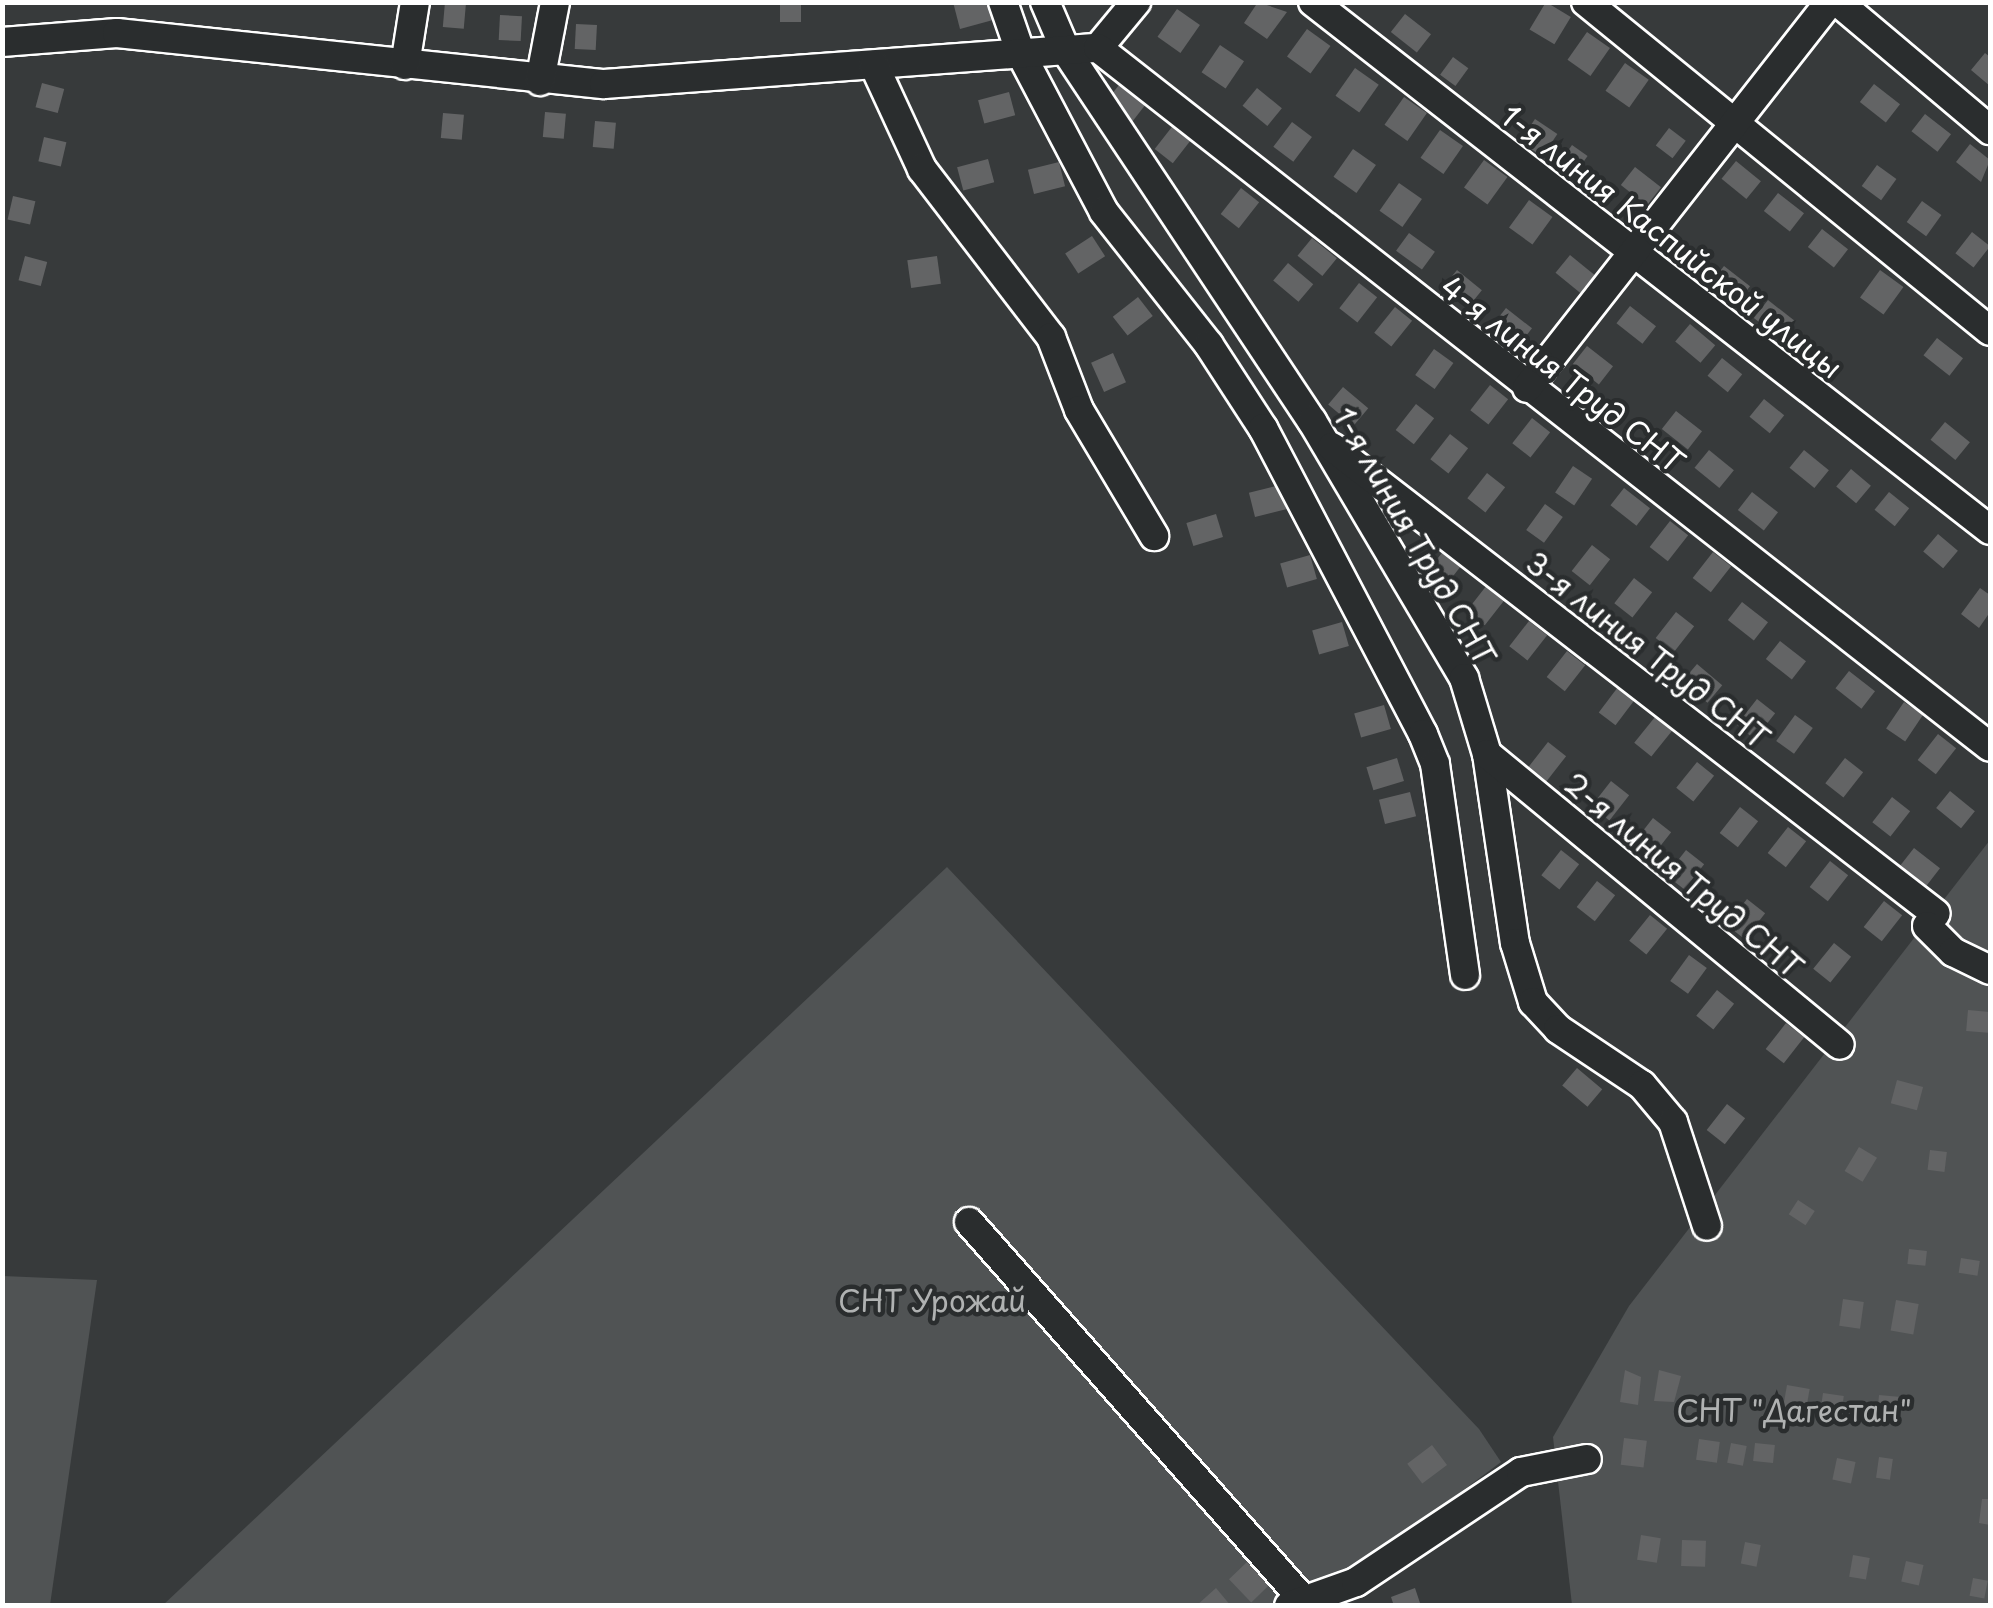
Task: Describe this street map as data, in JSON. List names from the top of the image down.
{
  "streets": {
    "street": [
      "1-я линия Каспийской улицы",
      "4-я линия Труд СНТ",
      "1-я линия Труд СНТ",
      "3-я линия Труд СНТ",
      "2-я линия Труд СНТ"
    ]
  },
  "crossings": [
    ["1-я линия Труд СНТ", "3-я линия Труд СНТ"],
    ["1-я линия Труд СНТ", "2-я линия Труд СНТ"]
  ],
  "parks": ["СНТ Урожай", "СНТ \"Дагестан\""]
}
